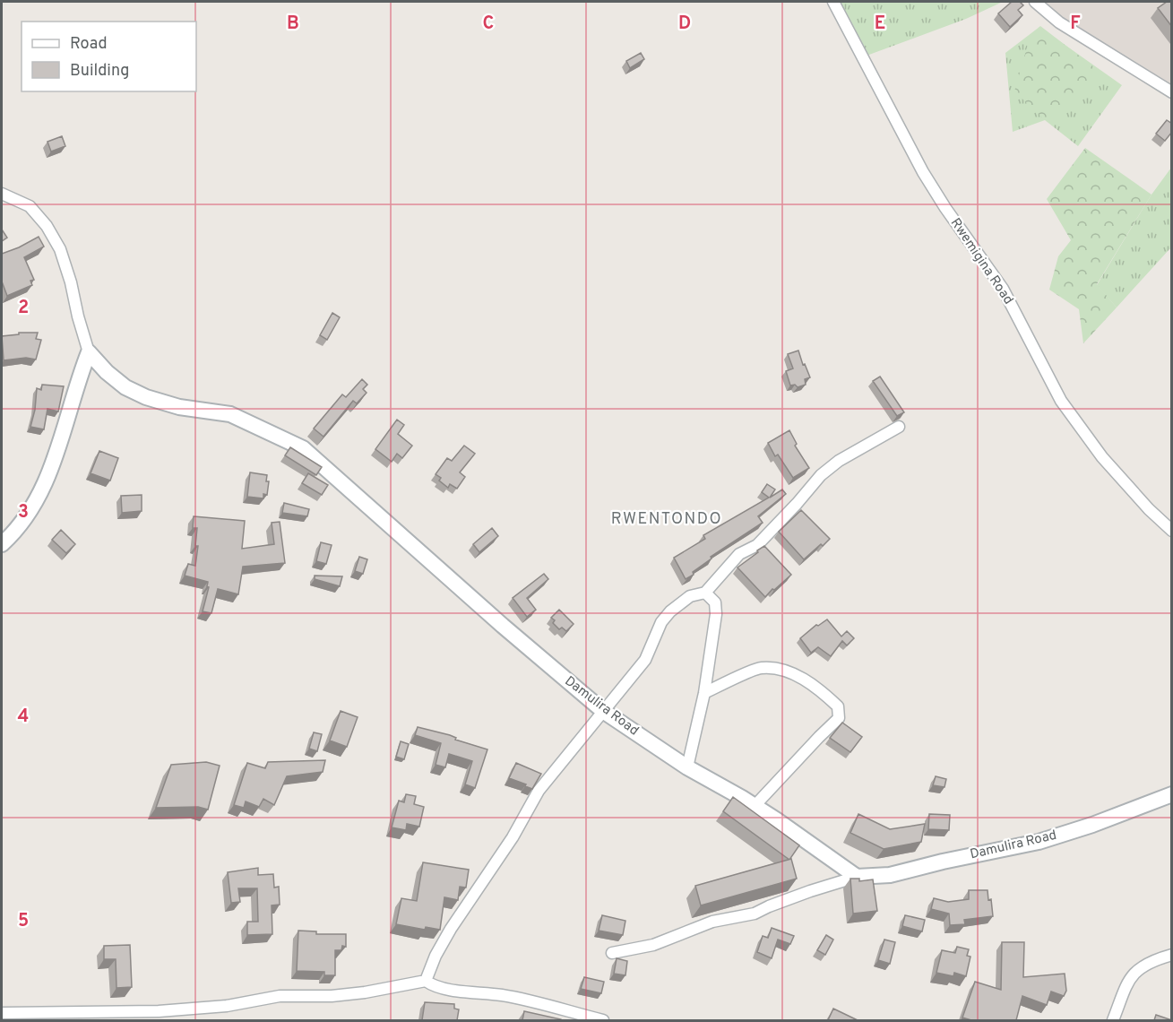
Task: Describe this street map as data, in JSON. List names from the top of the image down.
{
  "streets": {
    "street": ["Rwemigina Road", "Damulira Road"]
  },
  "districts": ["RWENTONDO"],
  "legend": ["Road", "Building"],
  "grid": {
    "columns": [
      "B",
      "C",
      "D",
      "E",
      "F"
    ],
    "rows": [
      "2",
      "3",
      "4",
      "5"
    ]
  }
}
